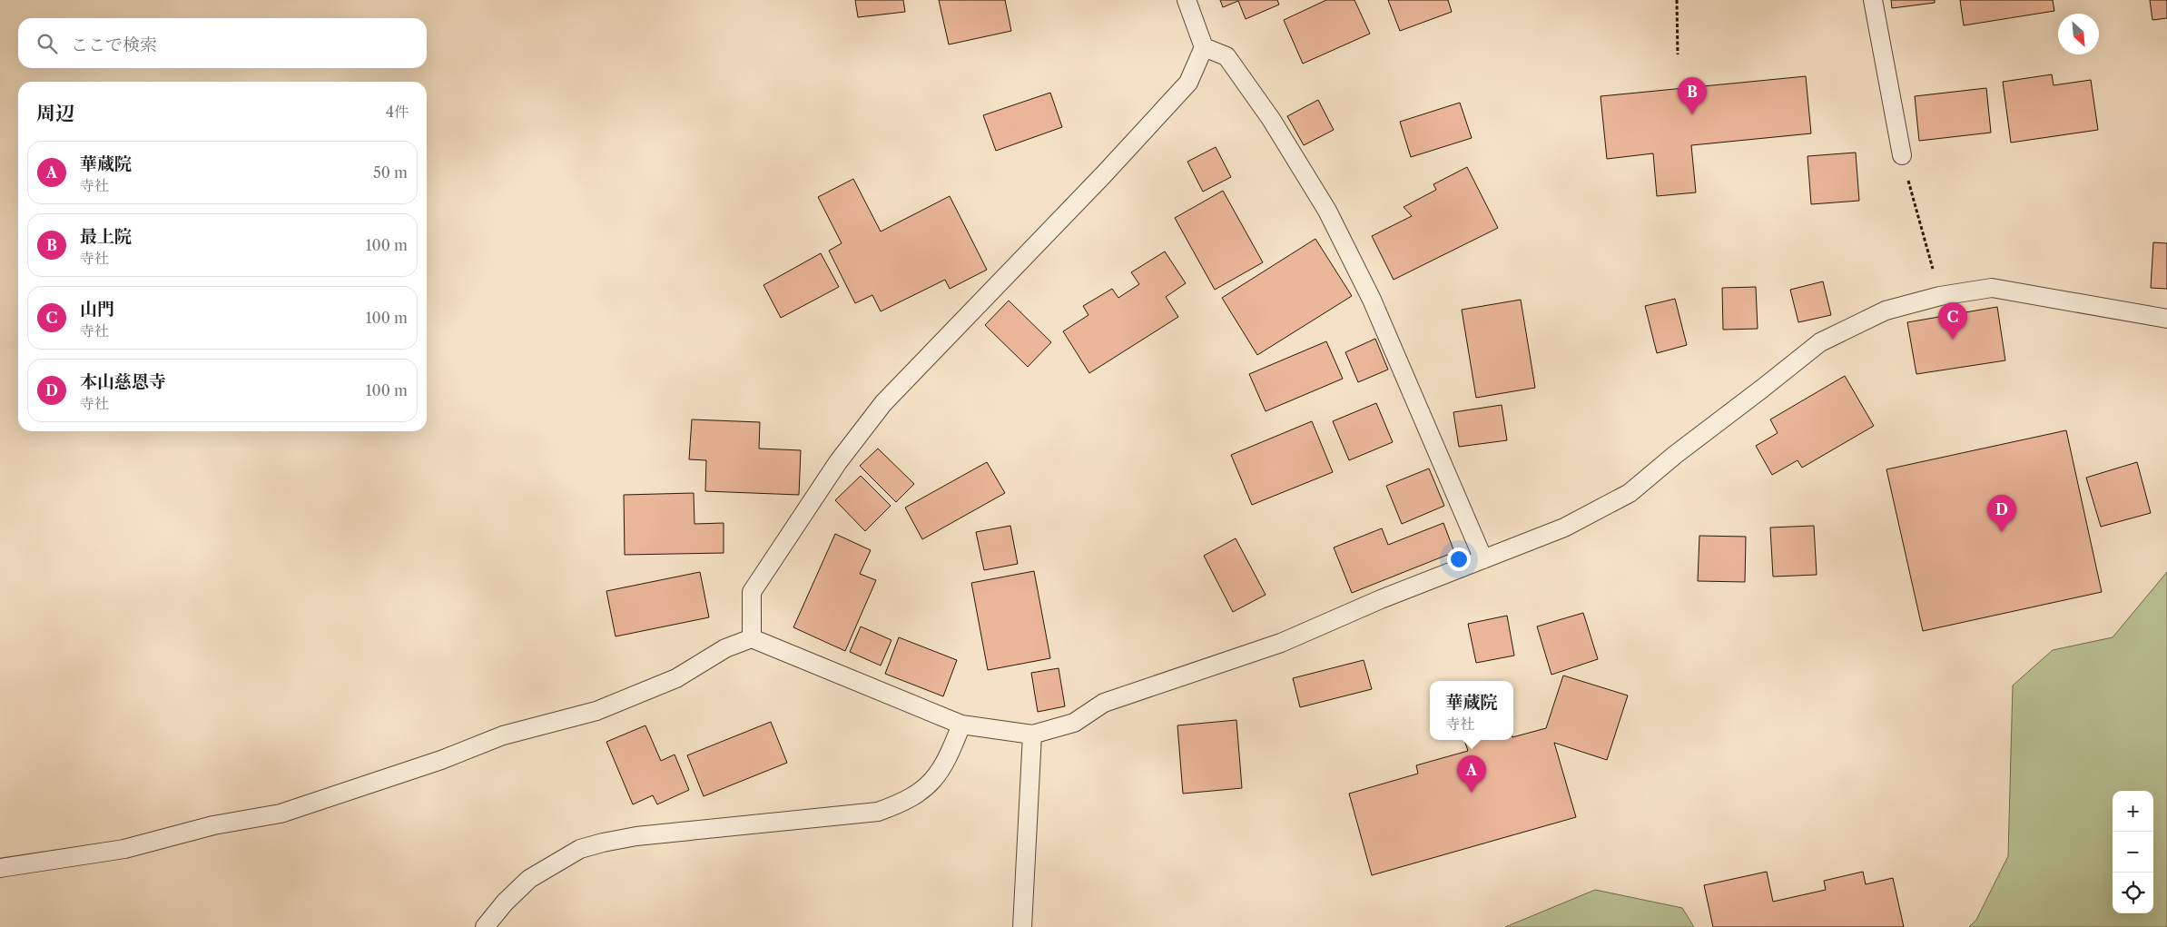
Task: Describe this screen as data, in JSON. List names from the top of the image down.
{
  "north": "bottom right",
  "page": {
    "search": "ここで検索",
    "pins": [
      "B",
      "C",
      "D",
      "A"
    ],
    "heading": ["周辺", "4件"],
    "list": [
      {
        "mark": "A",
        "name": "華蔵院",
        "note": "寺社",
        "value": "50 m"
      },
      {
        "mark": "B",
        "name": "最上院",
        "note": "寺社",
        "value": "100 m"
      },
      {
        "mark": "C",
        "name": "山門",
        "note": "寺社",
        "value": "100 m"
      },
      {
        "mark": "D",
        "name": "本山慈恩寺",
        "note": "寺社",
        "value": "100 m"
      }
    ],
    "popup": ["華蔵院", "寺社"],
    "map_buttons": ["+", "−"]
  }
}
